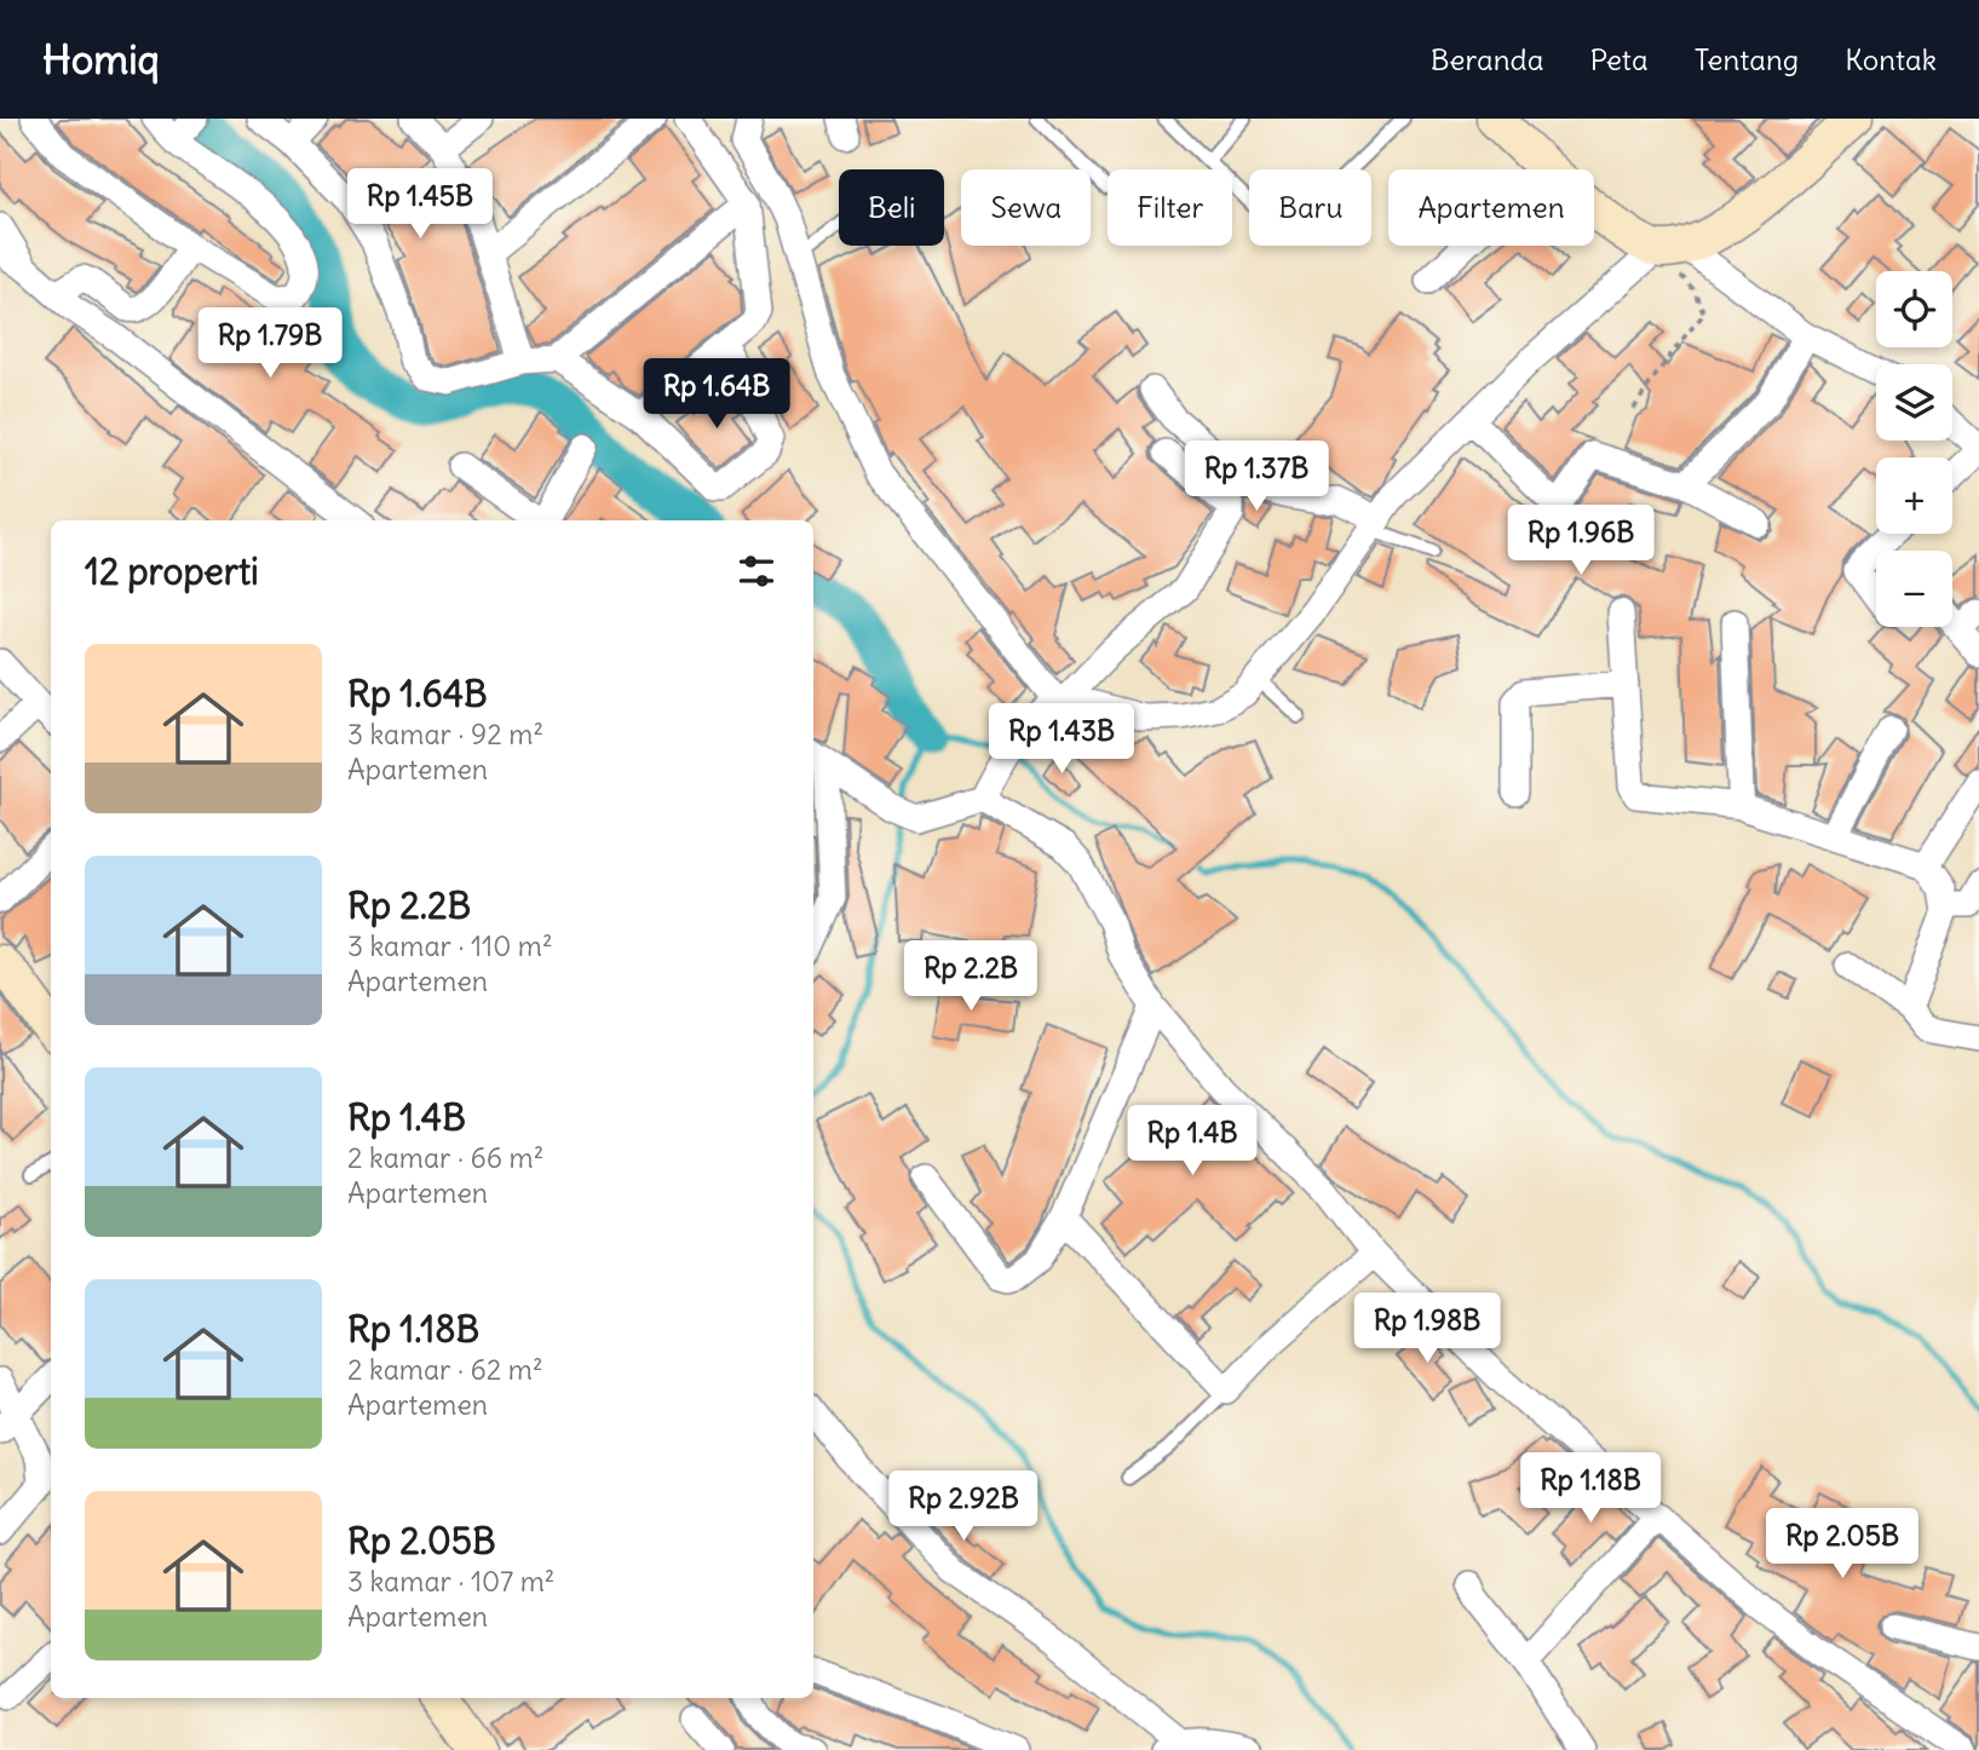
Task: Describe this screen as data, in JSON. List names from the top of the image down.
{
  "page": {
    "header": "Homiq",
    "nav": [
      "Beranda",
      "Peta",
      "Tentang",
      "Kontak"
    ],
    "price": [
      "Rp 1.45B",
      "Rp 1.79B",
      "Rp 1.64B",
      "Rp 1.37B",
      "Rp 1.96B",
      "Rp 1.43B",
      "Rp 2.2B",
      "Rp 1.4B",
      "Rp 1.98B",
      "Rp 1.18B",
      "Rp 2.92B",
      "Rp 2.05B"
    ],
    "chip": [
      "Beli",
      "Sewa",
      "Filter",
      "Baru",
      "Apartemen"
    ],
    "map_buttons": ["+", "−"],
    "heading": "12 properti",
    "list": [
      {
        "name": "Rp 1.64B",
        "note": "3 kamar · 92 m² · Apartemen"
      },
      {
        "name": "Rp 2.2B",
        "note": "3 kamar · 110 m² · Apartemen"
      },
      {
        "name": "Rp 1.4B",
        "note": "2 kamar · 66 m² · Apartemen"
      },
      {
        "name": "Rp 1.18B",
        "note": "2 kamar · 62 m² · Apartemen"
      },
      {
        "name": "Rp 2.05B",
        "note": "3 kamar · 107 m² · Apartemen"
      }
    ]
  }
}
